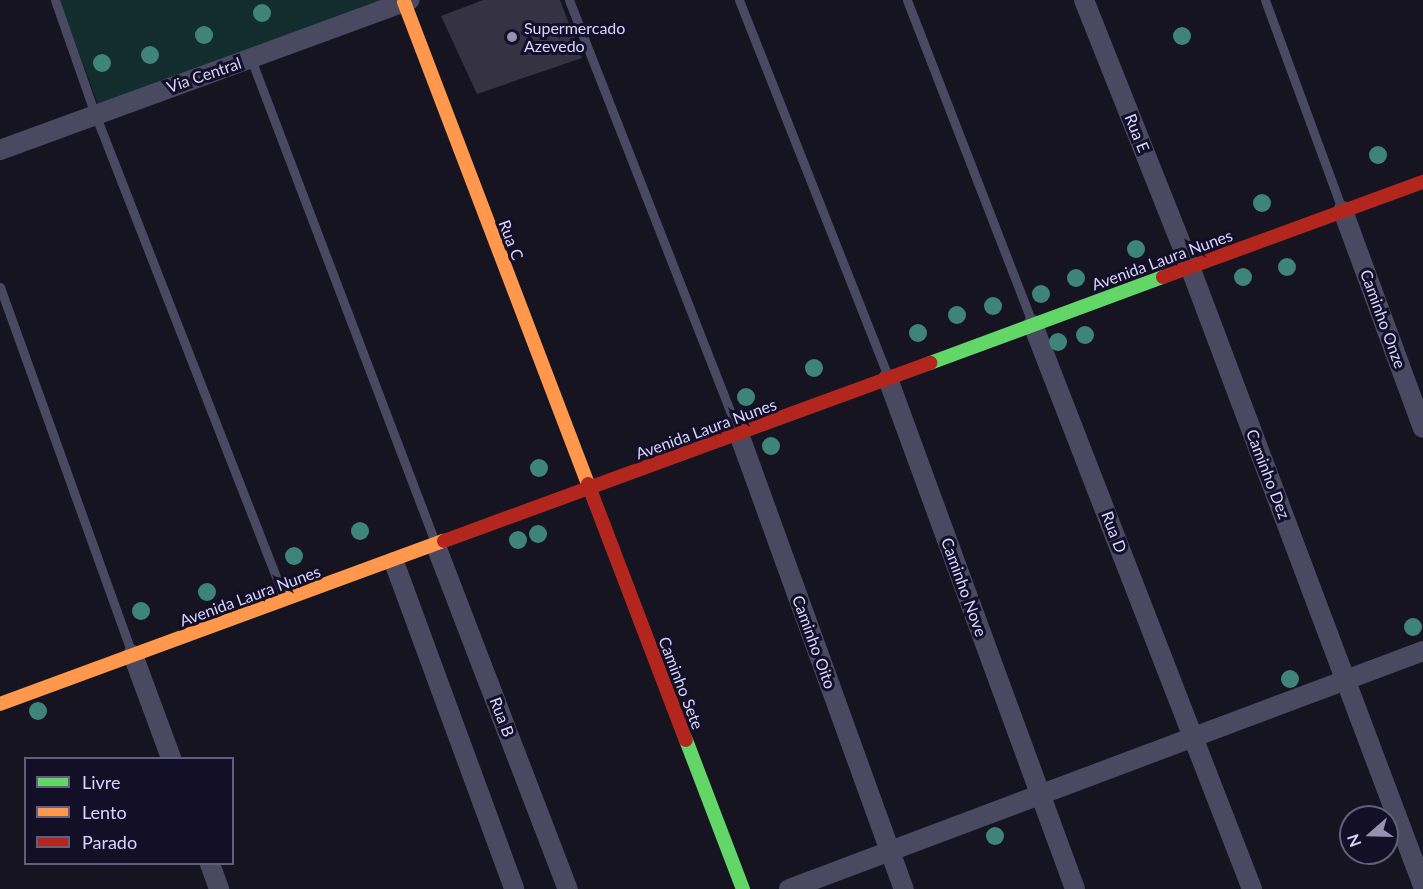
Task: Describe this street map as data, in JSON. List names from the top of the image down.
{
  "streets": {
    "street": [
      "Via Central",
      "Rua E",
      "Rua C",
      "Avenida Laura Nunes",
      "Caminho Onze",
      "Caminho Dez",
      "Rua D",
      "Caminho Nove",
      "Caminho Oito",
      "Caminho Sete",
      "Rua B"
    ]
  },
  "crossings": [
    ["Via Central", "Rua C"],
    ["Rua E", "Avenida Laura Nunes"],
    ["Rua E", "Caminho Dez"],
    ["Rua C", "Avenida Laura Nunes"],
    ["Rua C", "Caminho Sete"],
    ["Avenida Laura Nunes", "Caminho Onze"],
    ["Avenida Laura Nunes", "Caminho Dez"],
    ["Avenida Laura Nunes", "Rua D"],
    ["Avenida Laura Nunes", "Caminho Nove"],
    ["Avenida Laura Nunes", "Caminho Oito"],
    ["Avenida Laura Nunes", "Caminho Sete"],
    ["Avenida Laura Nunes", "Rua B"]
  ],
  "places": ["Supermercado Azevedo"],
  "legend": ["Livre", "Lento", "Parado"],
  "north": "left"
}
